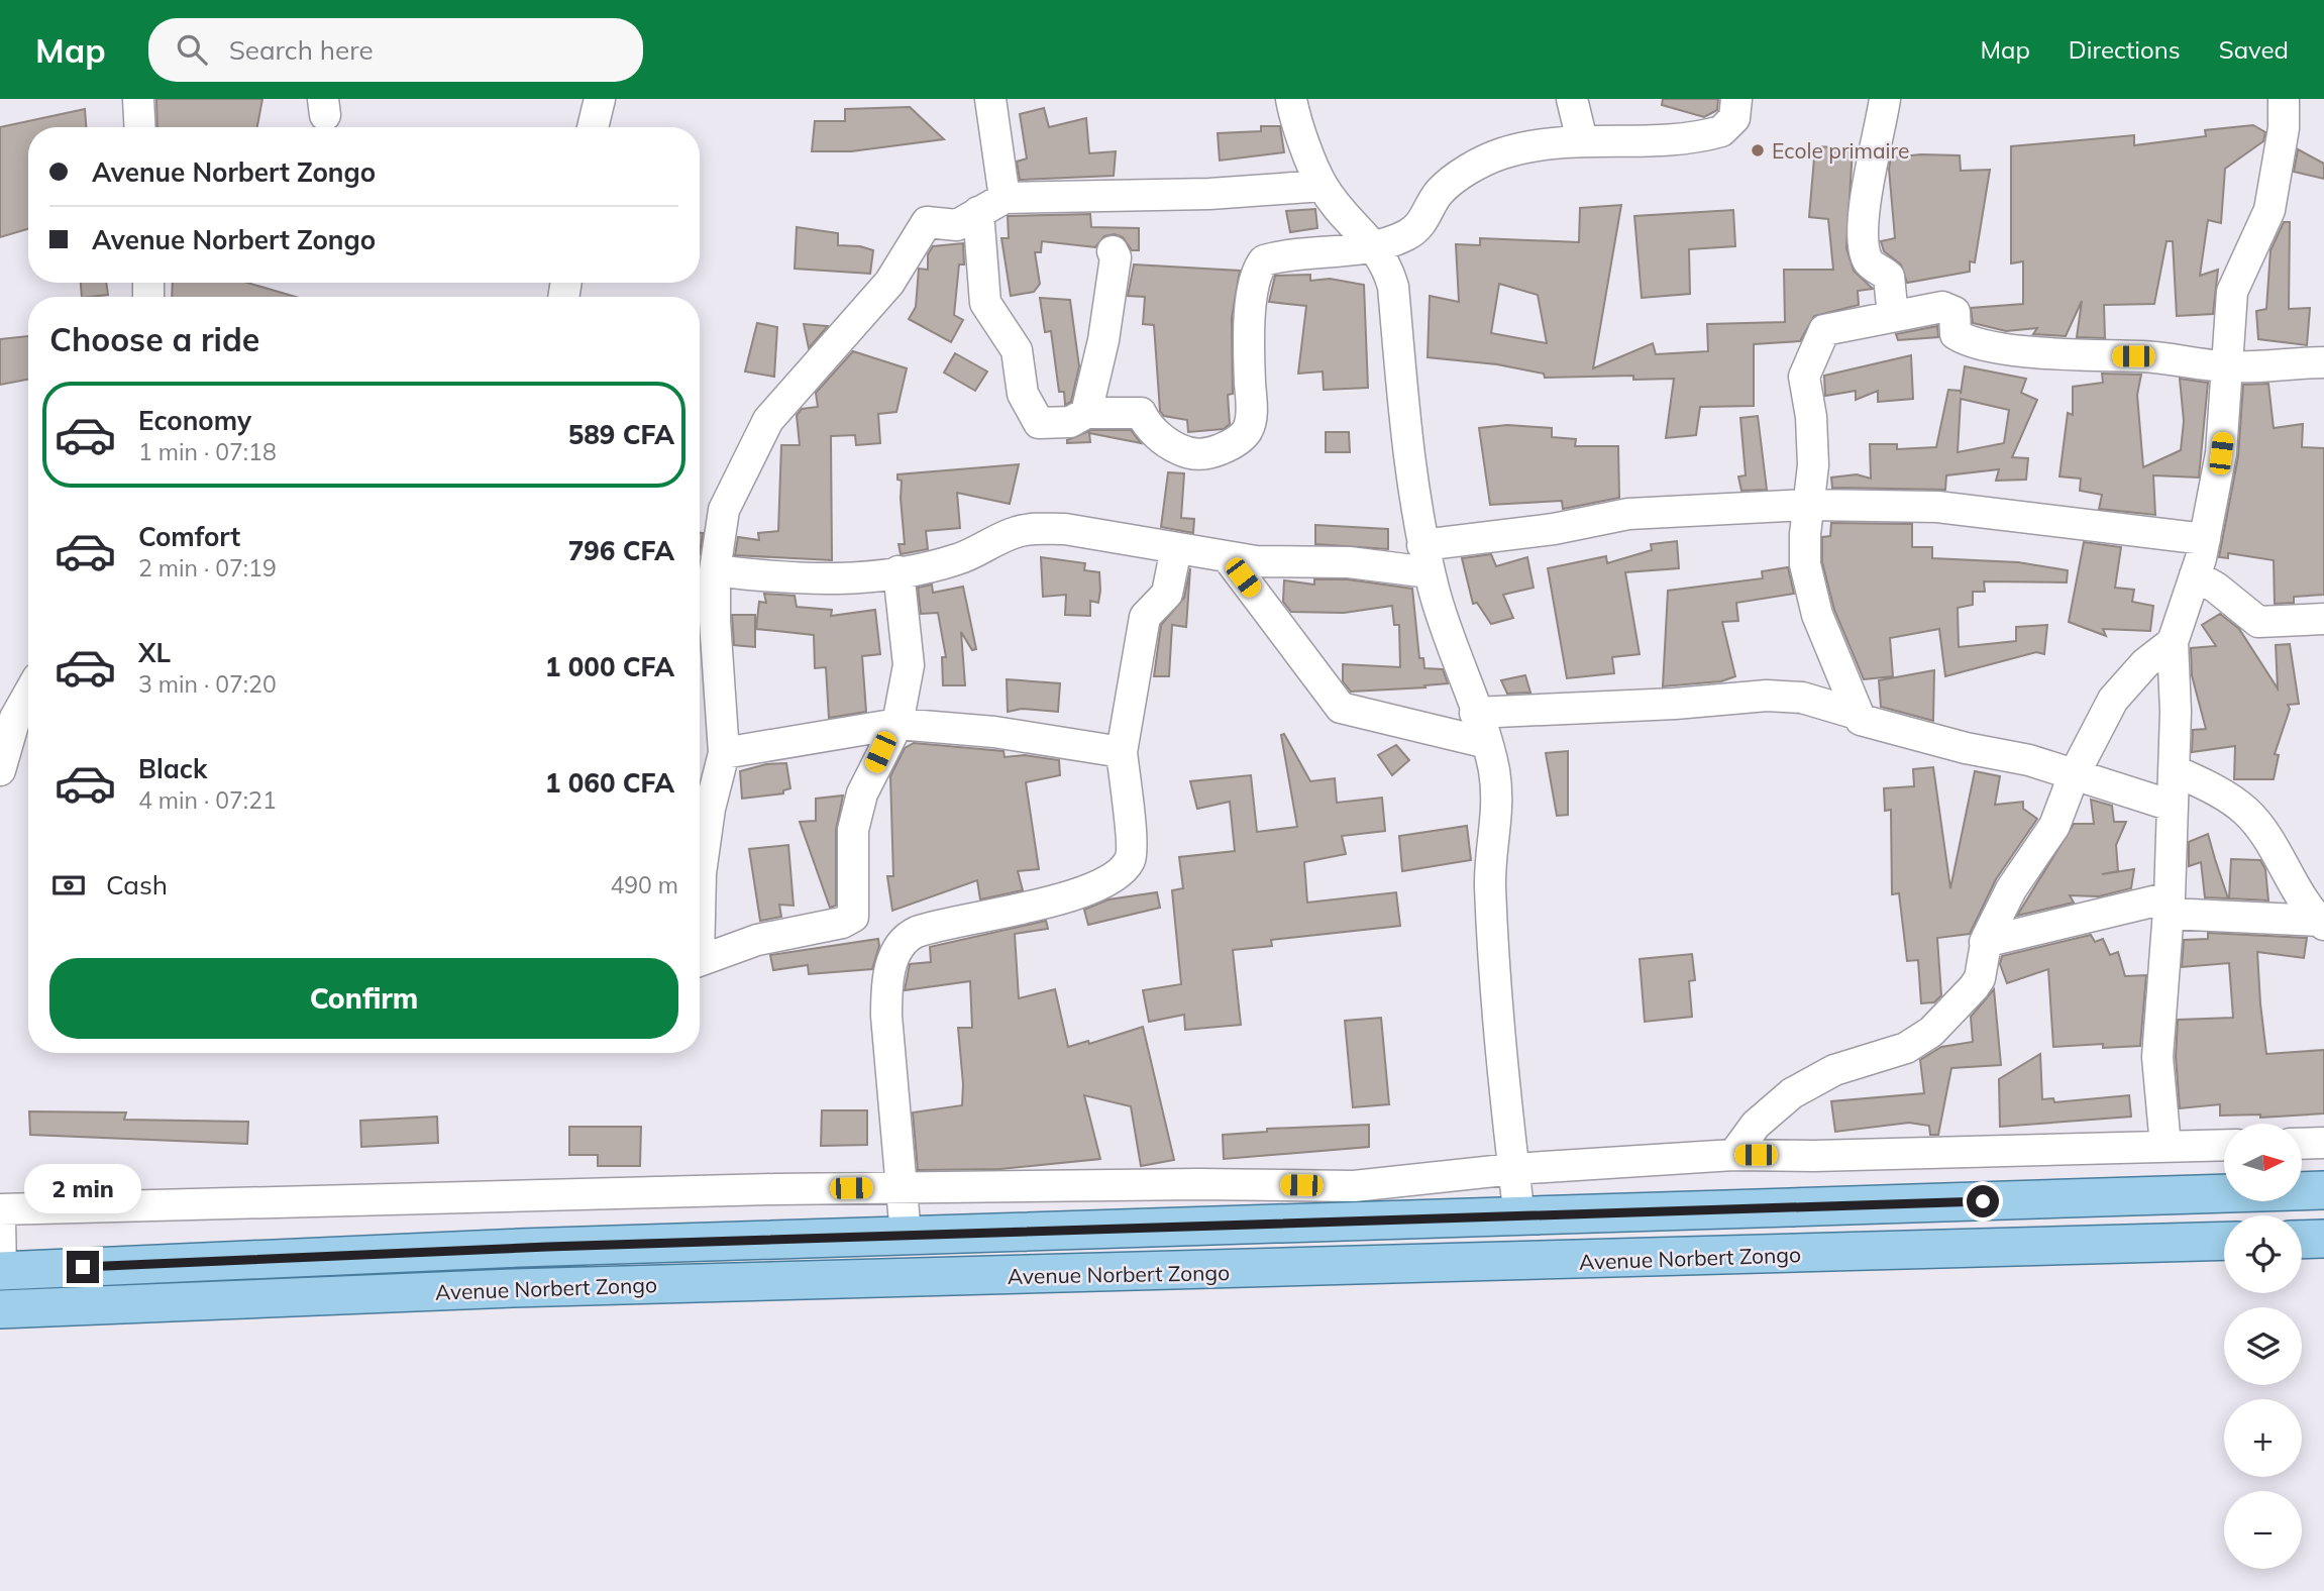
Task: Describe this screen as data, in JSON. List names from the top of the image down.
{
  "streets": {
    "main road": ["Avenue Norbert Zongo"]
  },
  "places": ["Ecole primaire"],
  "north": "right",
  "page": {
    "header": "Map",
    "search": "Search here",
    "nav": ["Map", "Directions", "Saved"],
    "banner": ["Avenue Norbert Zongo", "Avenue Norbert Zongo"],
    "heading": "Choose a ride",
    "list": [
      {
        "name": "Economy",
        "note": "1 min · 07:18",
        "value": "589 CFA"
      },
      {
        "name": "Comfort",
        "note": "2 min · 07:19",
        "value": "796 CFA"
      },
      {
        "name": "XL",
        "note": "3 min · 07:20",
        "value": "1 000 CFA"
      },
      {
        "name": "Black",
        "note": "4 min · 07:21",
        "value": "1 060 CFA"
      }
    ],
    "pay": ["Cash", "490 m"],
    "buttons": "Confirm",
    "map_buttons": ["+", "−"],
    "bubble": "2 min"
  }
}
